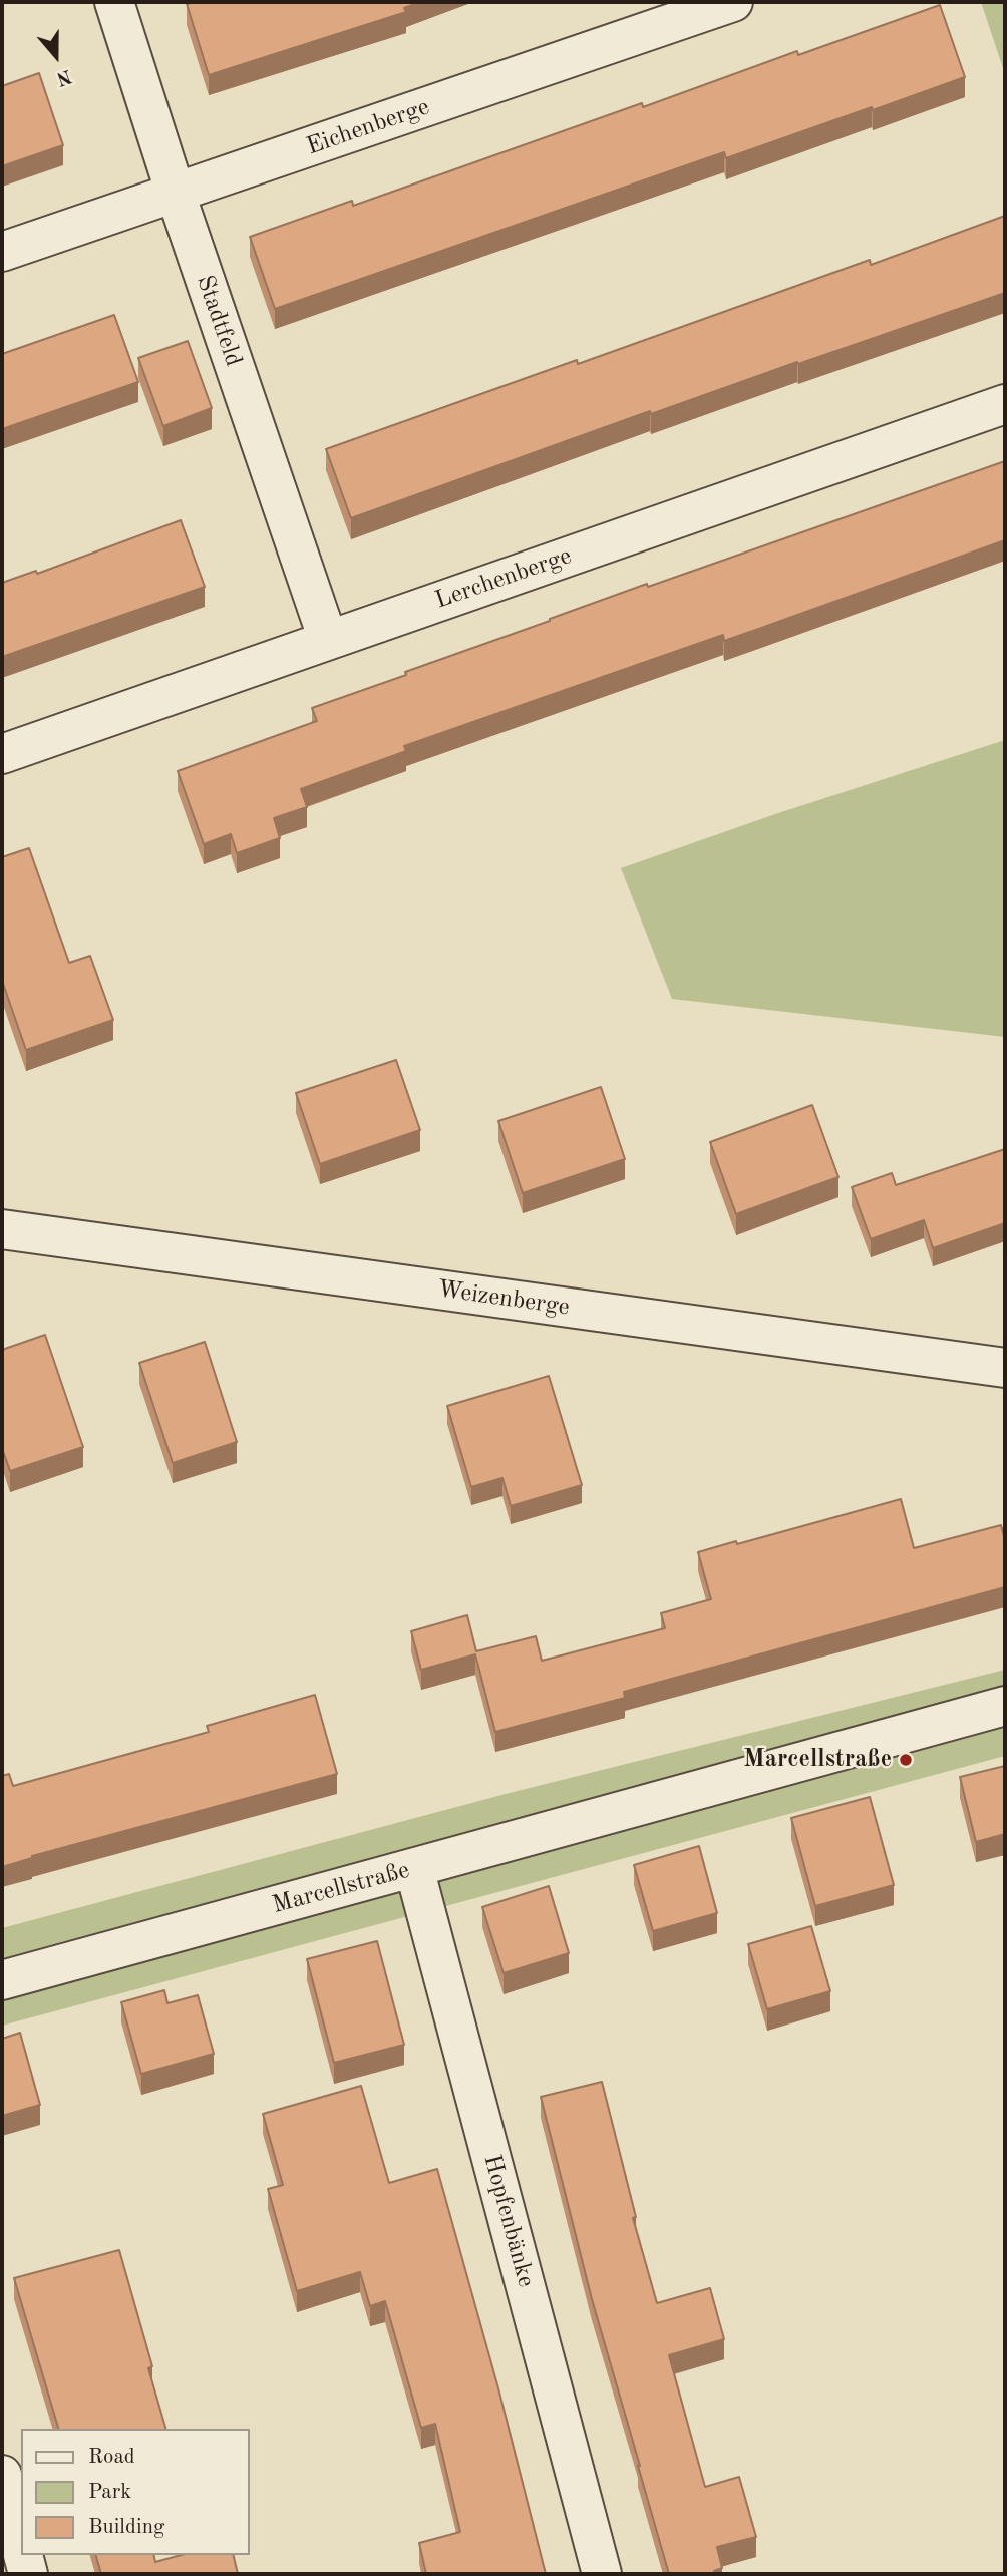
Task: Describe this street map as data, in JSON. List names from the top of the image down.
{
  "streets": {
    "street": [
      "Eichenberge",
      "Stadtfeld",
      "Lerchenberge",
      "Weizenberge",
      "Marcellstraße",
      "Hopfenbänke"
    ]
  },
  "crossings": [
    ["Eichenberge", "Stadtfeld"],
    ["Stadtfeld", "Lerchenberge"],
    ["Marcellstraße", "Hopfenbänke"]
  ],
  "places": ["Marcellstraße"],
  "legend": ["Road", "Park", "Building"],
  "north": "bottom"
}
